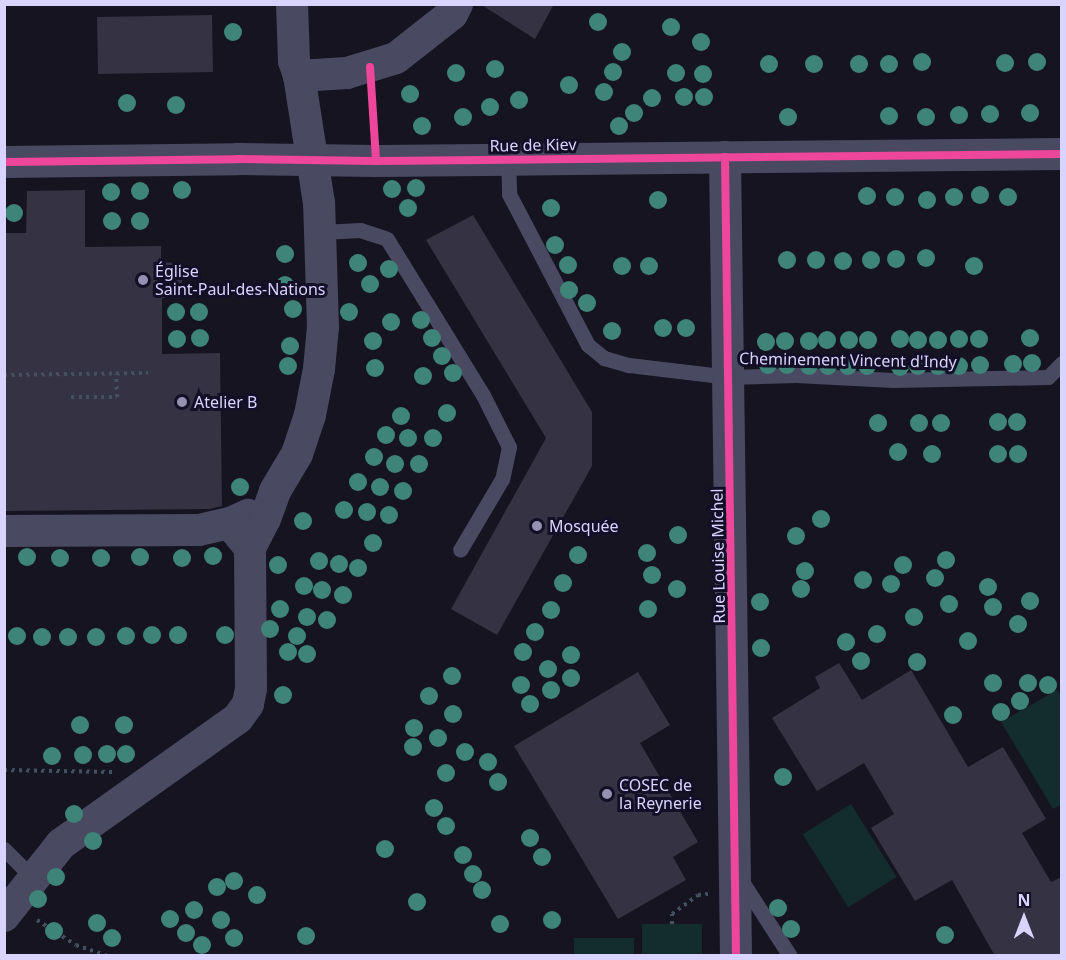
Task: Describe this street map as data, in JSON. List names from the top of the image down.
{
  "streets": {
    "street": ["Rue de Kiev", "Rue Louise Michel"],
    "lane": ["Cheminement Vincent d'Indy"]
  },
  "crossings": [
    ["Rue de Kiev", "Cheminement Vincent d'Indy"],
    ["Rue de Kiev", "Rue Louise Michel"],
    ["Cheminement Vincent d'Indy", "Rue Louise Michel"]
  ],
  "places": [
    "Église Saint-Paul-des-Nations",
    "Atelier B",
    "Mosquée",
    "COSEC de la Reynerie"
  ],
  "north": "top"
}
